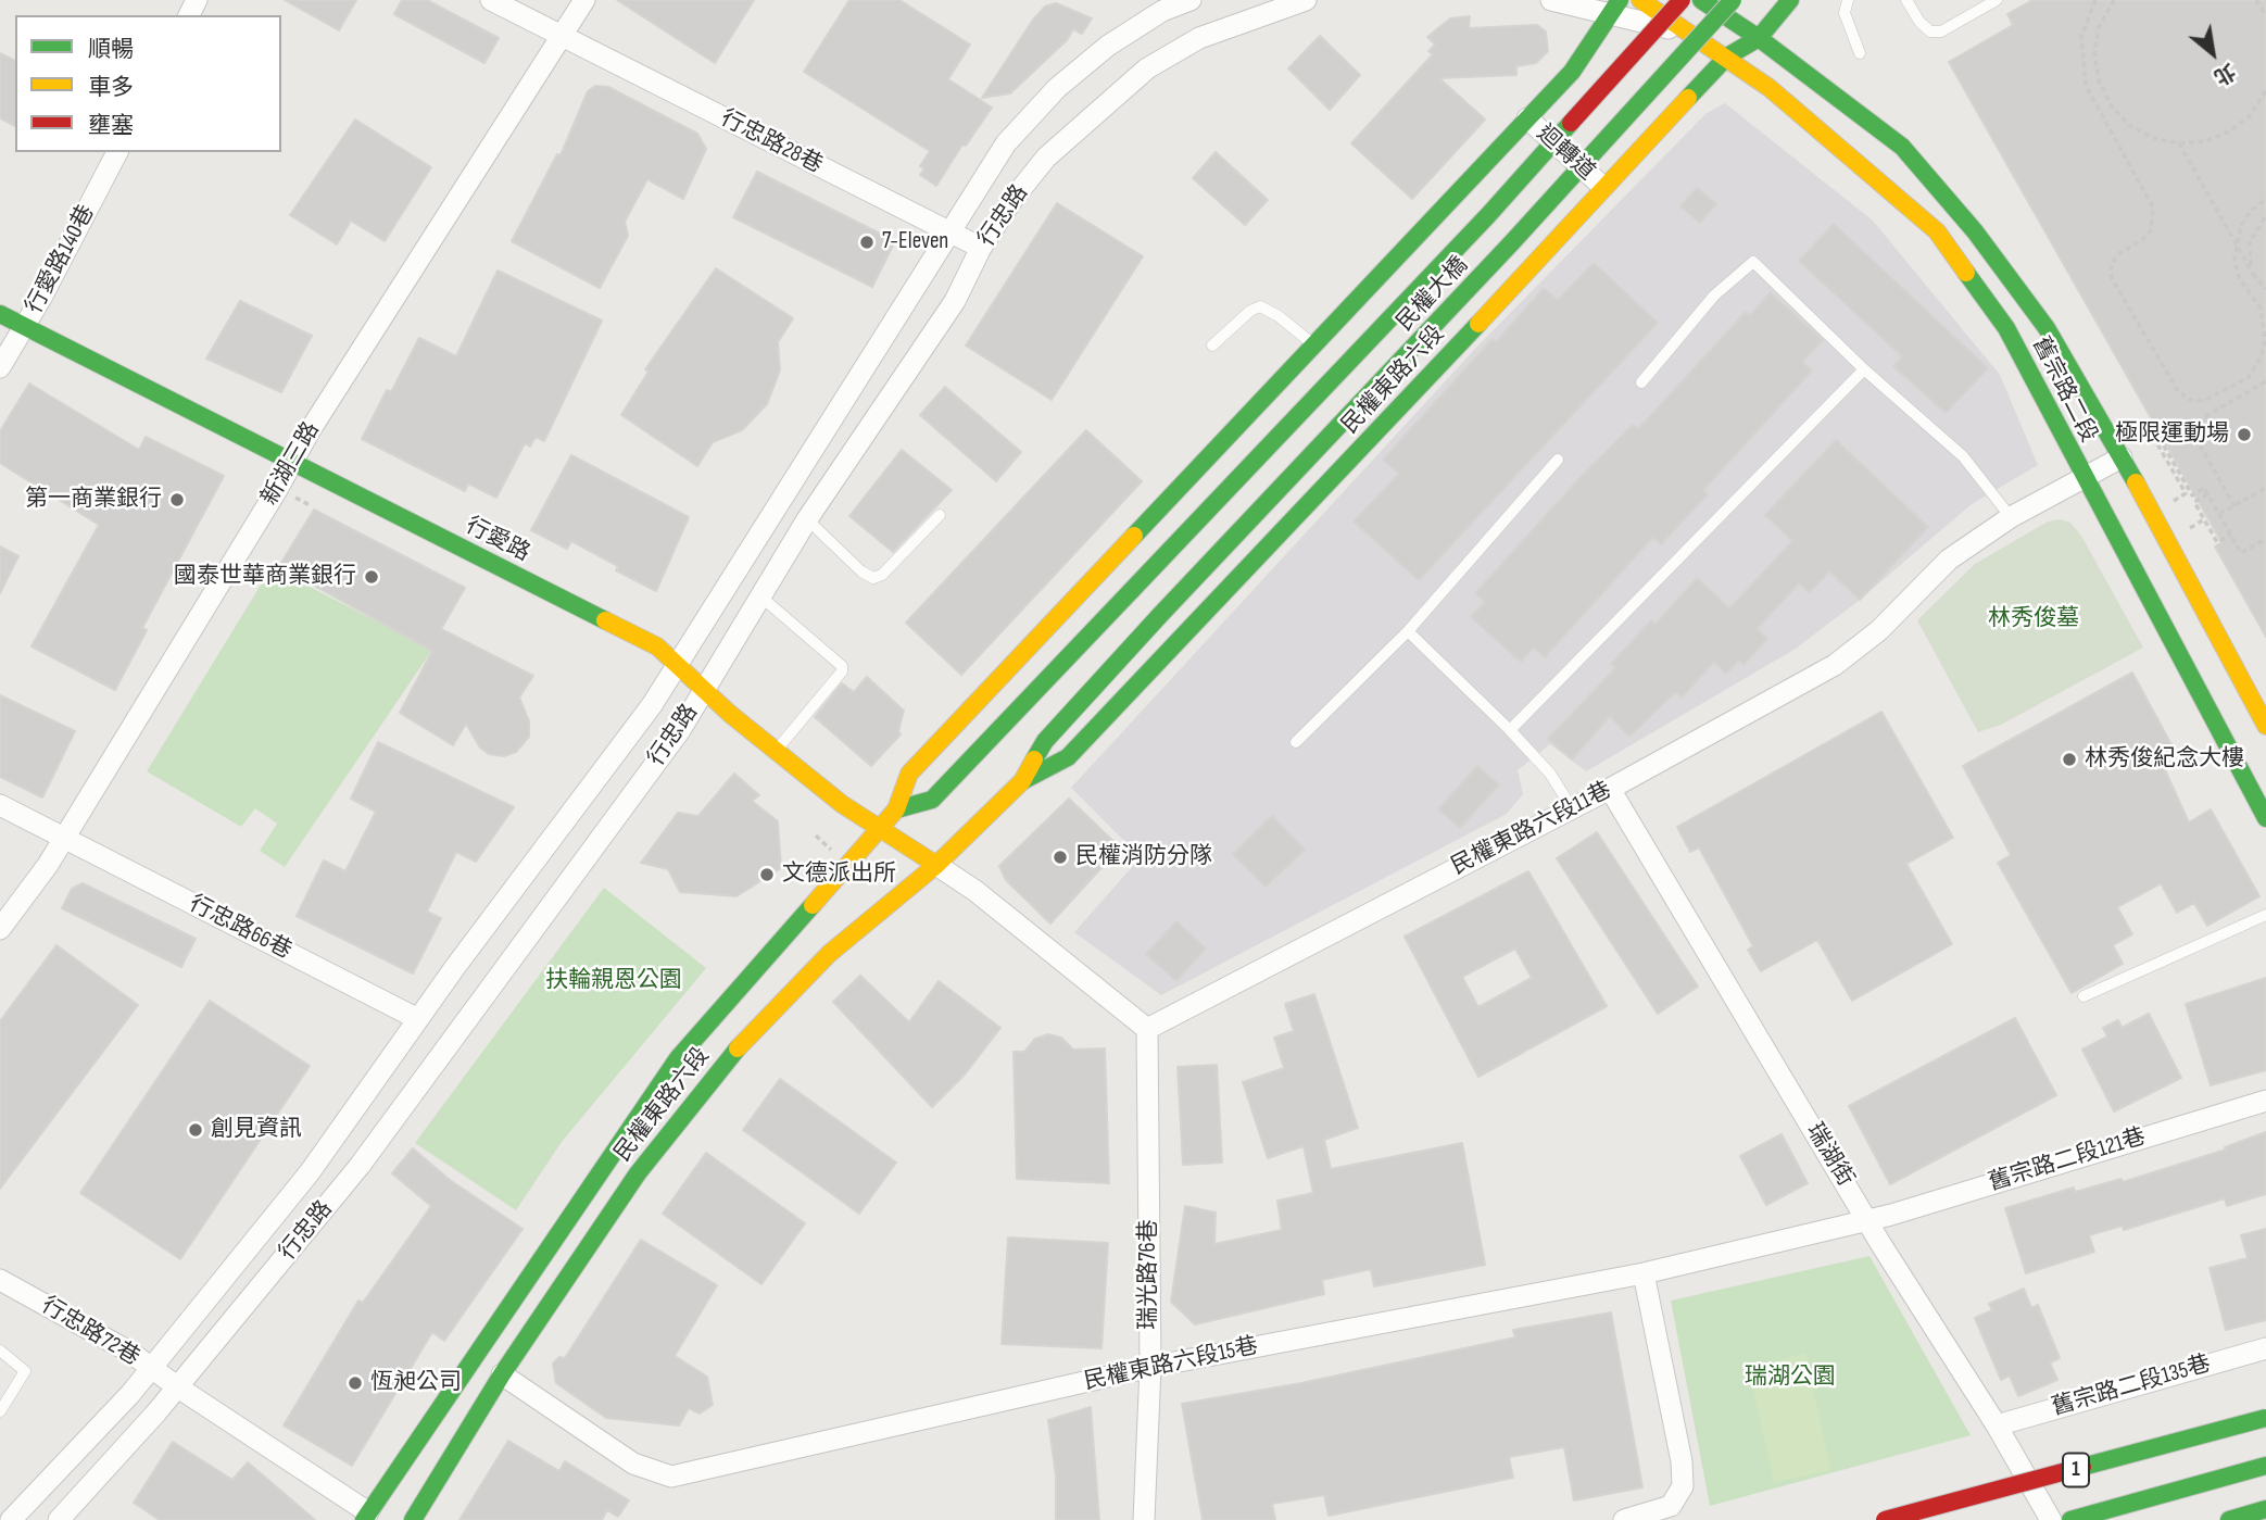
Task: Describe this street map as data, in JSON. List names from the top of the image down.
{
  "streets": {
    "main road": [
      "民權大橋",
      "民權東路六段",
      "舊宗路二段",
      "行愛路",
      "1"
    ],
    "street": [
      "行忠路28巷",
      "迴轉道",
      "行忠路",
      "行愛路140巷",
      "新湖三路",
      "民權東路六段11巷",
      "行忠路66巷",
      "瑞湖街",
      "舊宗路二段121巷",
      "瑞光路76巷",
      "行忠路72巷",
      "民權東路六段15巷",
      "舊宗路二段135巷"
    ]
  },
  "crossings": [
    ["行忠路28巷", "行忠路"],
    ["行忠路28巷", "新湖三路"],
    ["迴轉道", "民權東路六段"],
    ["行忠路", "行愛路"],
    ["行忠路", "行忠路66巷"],
    ["行忠路", "行忠路72巷"],
    ["行愛路140巷", "行愛路"],
    ["民權大橋", "民權東路六段"],
    ["民權東路六段", "舊宗路二段"],
    ["民權東路六段", "行愛路"],
    ["民權東路六段", "行忠路72巷"],
    ["民權東路六段", "民權東路六段15巷"],
    ["舊宗路二段", "民權東路六段11巷"],
    ["新湖三路", "行愛路"],
    ["新湖三路", "行忠路66巷"],
    ["民權東路六段11巷", "瑞湖街"],
    ["民權東路六段11巷", "瑞光路76巷"],
    ["瑞湖街", "舊宗路二段121巷"],
    ["瑞湖街", "民權東路六段15巷"],
    ["瑞湖街", "舊宗路二段135巷"],
    ["舊宗路二段121巷", "民權東路六段15巷"],
    ["瑞光路76巷", "民權東路六段15巷"]
  ],
  "parks": ["林秀俊墓", "扶輪親恩公園", "瑞湖公園"],
  "places": [
    "7-Eleven",
    "極限運動場",
    "第一商業銀行",
    "國泰世華商業銀行",
    "林秀俊紀念大樓",
    "民權消防分隊",
    "文德派出所",
    "創見資訊",
    "恆昶公司"
  ],
  "legend": ["順暢", "車多", "壅塞"],
  "north": "bottom right"
}
